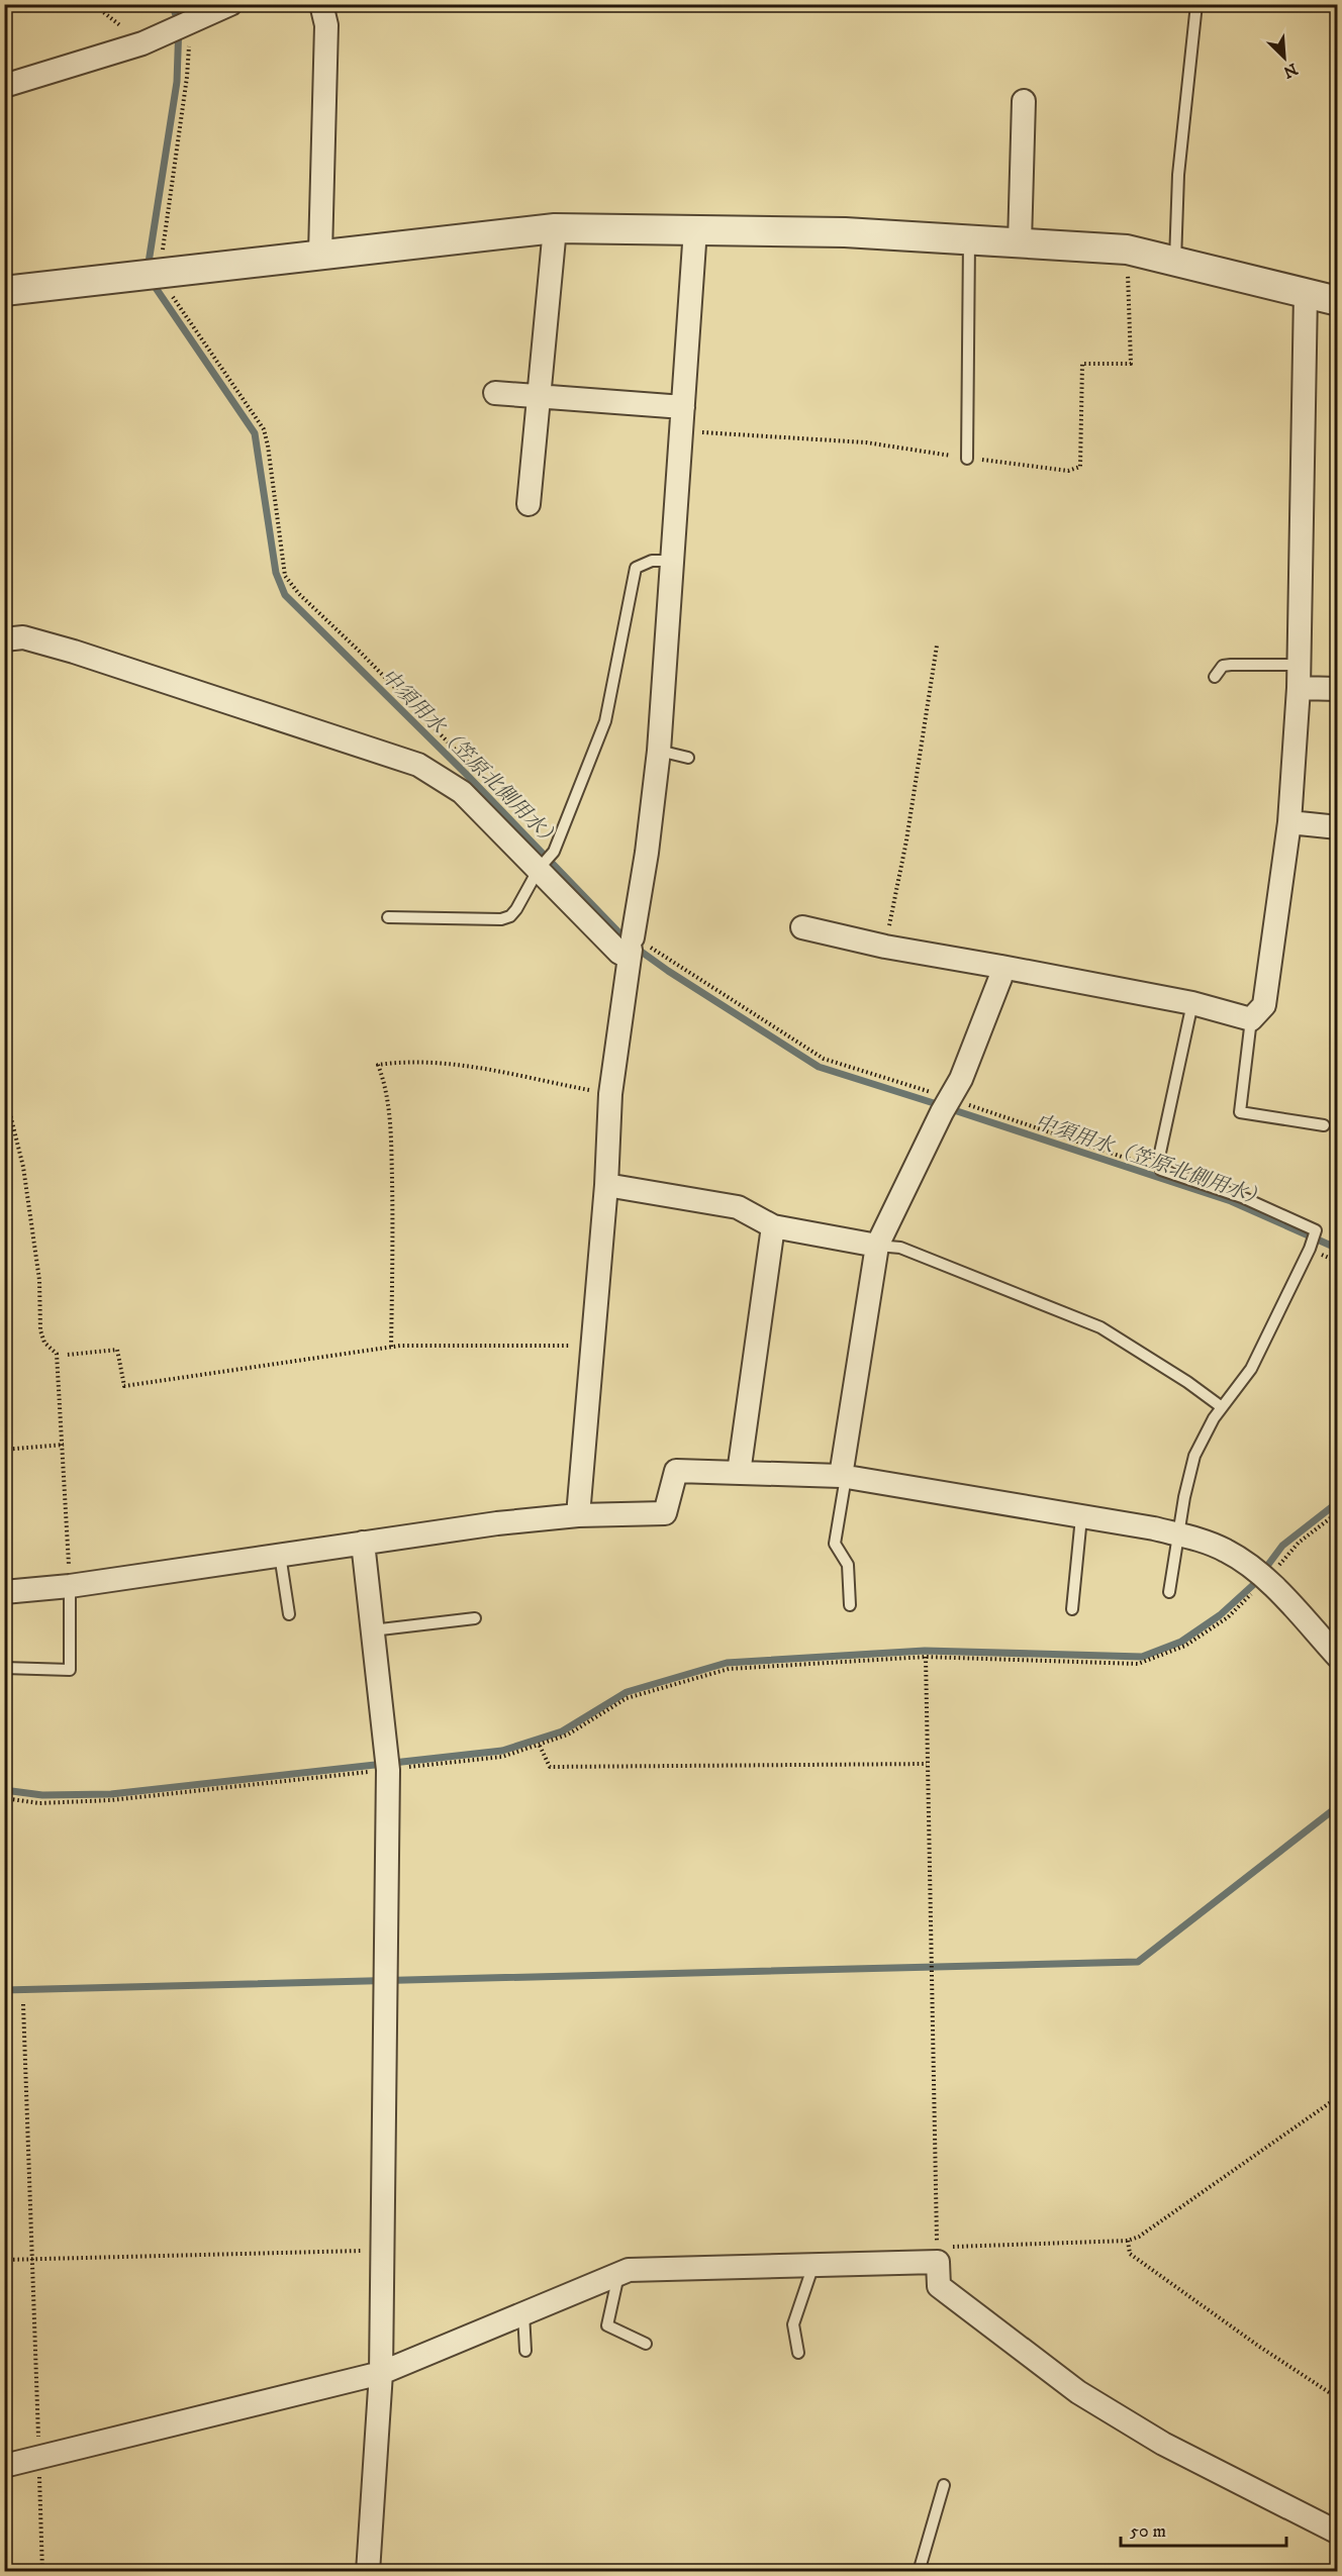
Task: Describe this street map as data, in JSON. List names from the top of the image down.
{
  "water": ["中須用水（笠原北側用水）"],
  "scale_bar": "50 m",
  "north": "bottom right"
}
